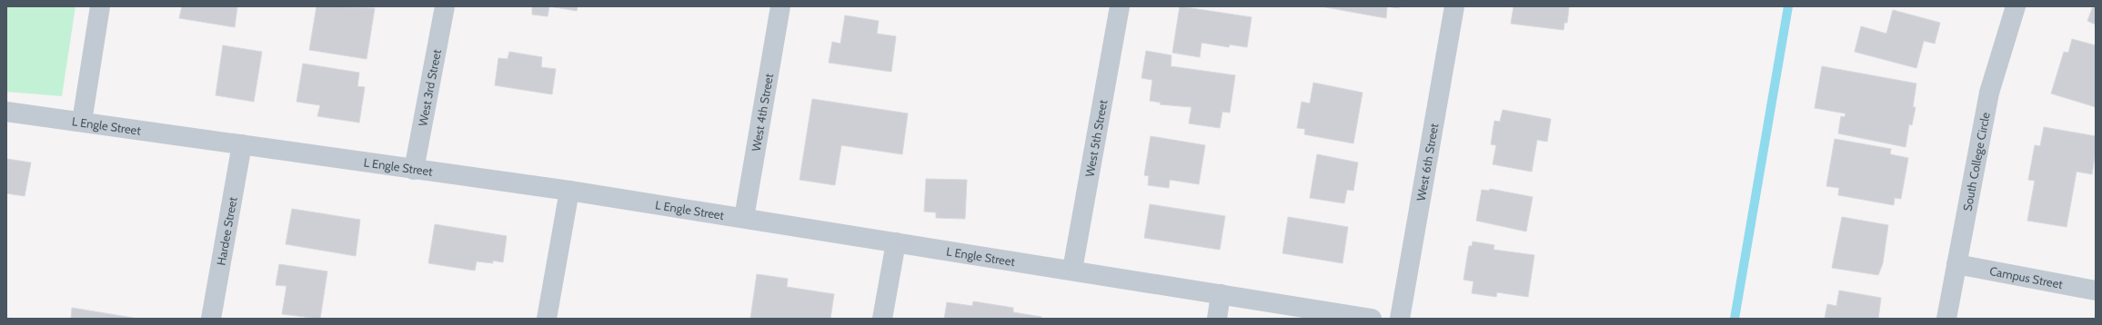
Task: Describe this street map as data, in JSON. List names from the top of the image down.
{
  "streets": {
    "street": [
      "West 3rd Street",
      "West 4th Street",
      "L Engle Street",
      "West 5th Street",
      "South College Circle",
      "West 6th Street",
      "Hardee Street",
      "Campus Street"
    ]
  },
  "crossings": [
    ["West 3rd Street", "L Engle Street"],
    ["West 4th Street", "L Engle Street"],
    ["L Engle Street", "West 5th Street"],
    ["L Engle Street", "Hardee Street"],
    ["South College Circle", "Campus Street"]
  ]
}
